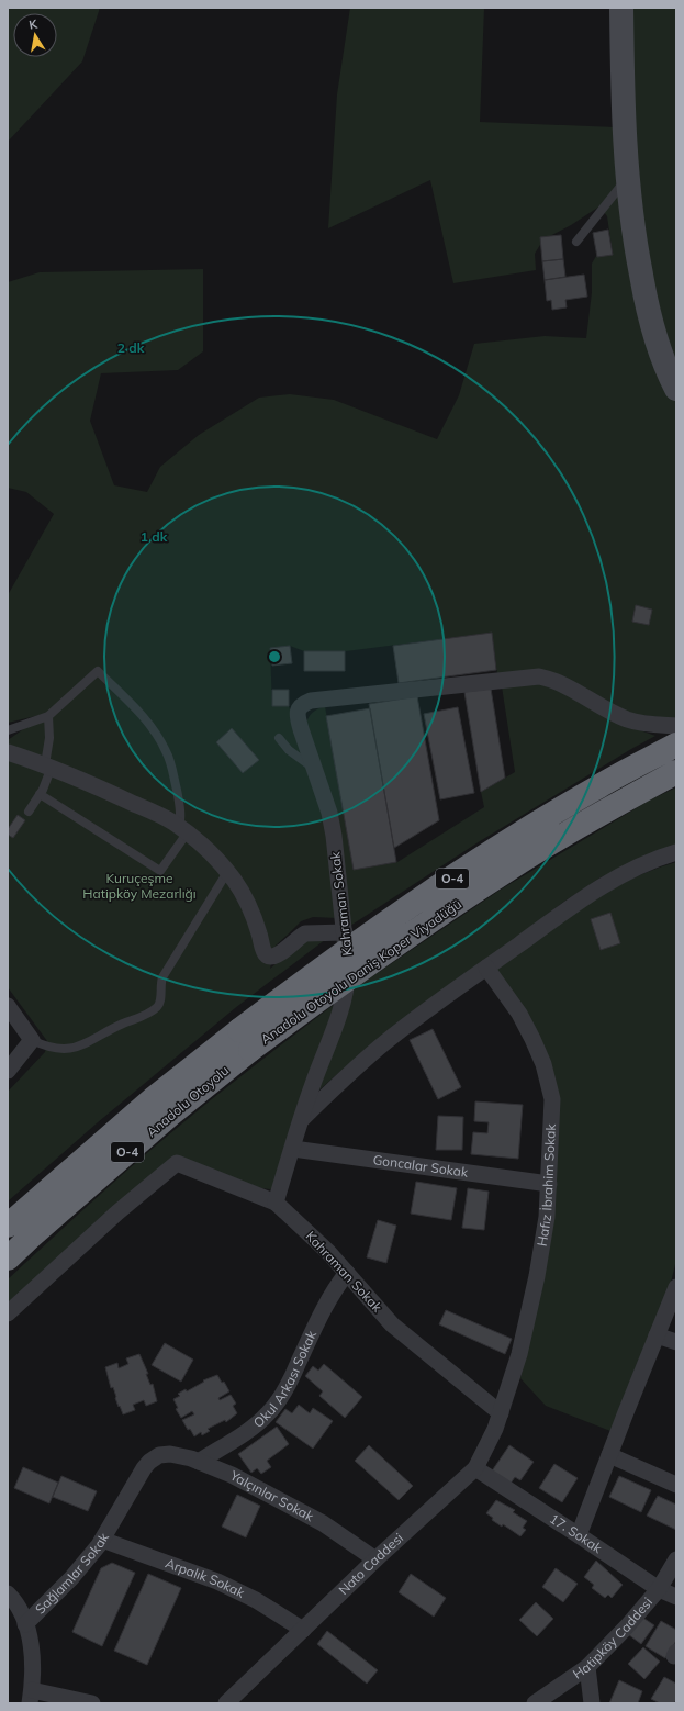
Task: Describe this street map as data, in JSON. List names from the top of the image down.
{
  "streets": {
    "highway": ["O-4", "Anadolu Otoyolu Daniş Koper Viyadüğü", "Anadolu Otoyolu"],
    "street": [
      "Kahraman Sokak",
      "Goncalar Sokak",
      "Hafız İbrahim Sokak",
      "Okul Arkası Sokak",
      "Yalçınlar Sokak",
      "17. Sokak",
      "Nato Caddesi",
      "Sağlamlar Sokak",
      "Arpalık Sokak",
      "Hatipköy Caddesi"
    ]
  },
  "crossings": [
    ["Kahraman Sokak", "Goncalar Sokak"],
    ["Kahraman Sokak", "Hafız İbrahim Sokak"],
    ["Kahraman Sokak", "Okul Arkası Sokak"],
    ["Kahraman Sokak", "Nato Caddesi"],
    ["Anadolu Otoyolu Daniş Koper Viyadüğü", "Anadolu Otoyolu"],
    ["Goncalar Sokak", "Hafız İbrahim Sokak"],
    ["Hafız İbrahim Sokak", "Nato Caddesi"],
    ["Okul Arkası Sokak", "Yalçınlar Sokak"],
    ["Yalçınlar Sokak", "Nato Caddesi"],
    ["Yalçınlar Sokak", "Sağlamlar Sokak"],
    ["17. Sokak", "Nato Caddesi"],
    ["17. Sokak", "Hatipköy Caddesi"],
    ["Nato Caddesi", "Arpalık Sokak"],
    ["Sağlamlar Sokak", "Arpalık Sokak"]
  ],
  "parks": ["Kuruçeşme Hatipköy Mezarlığı"],
  "north": "top",
  "rings": ["2 dk", "1 dk"]
}
